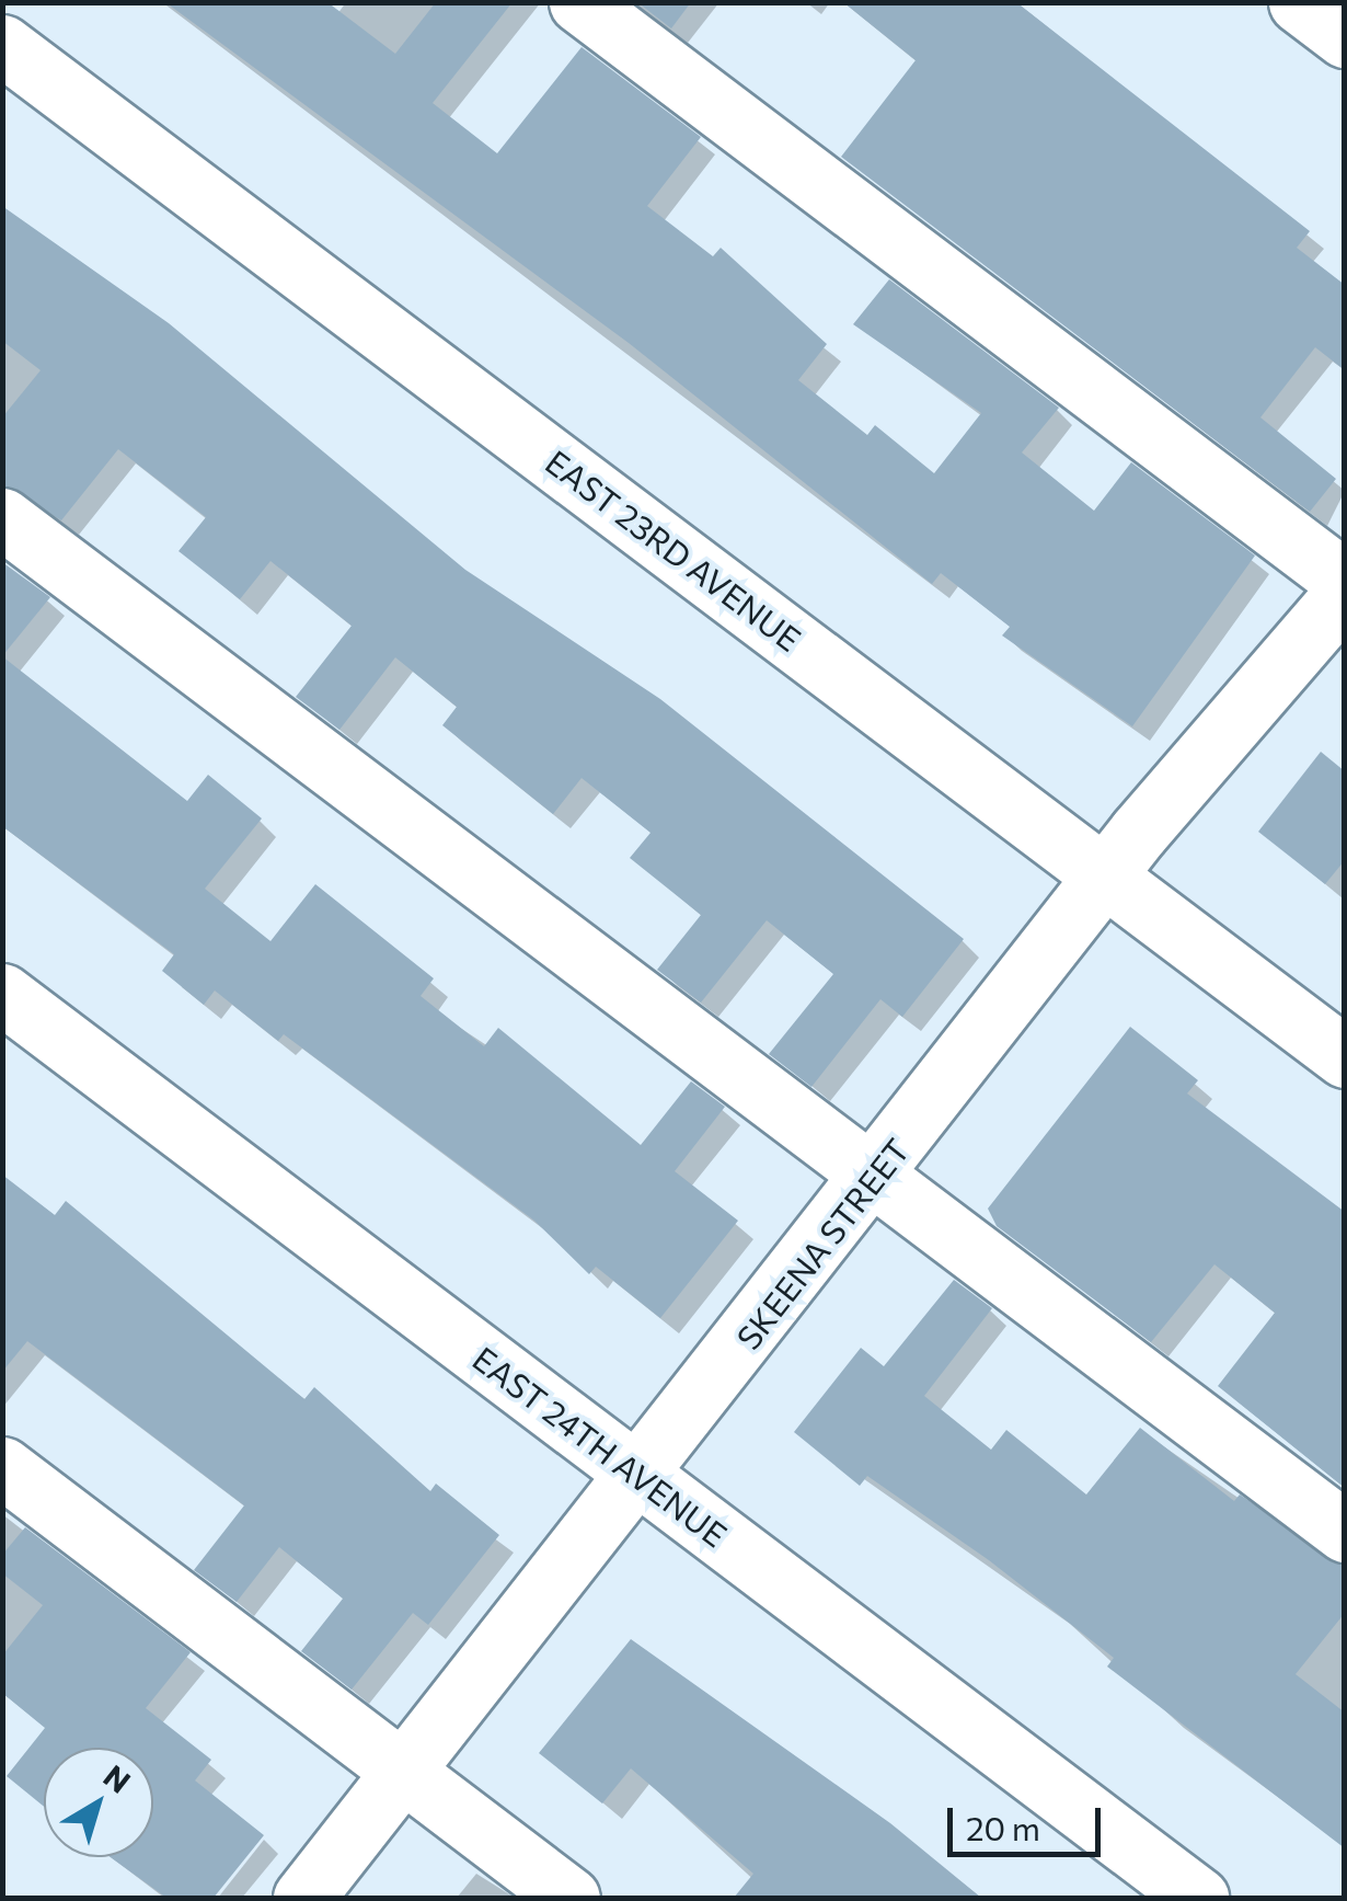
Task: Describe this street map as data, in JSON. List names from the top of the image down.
{
  "streets": {
    "street": ["EAST 23RD AVENUE", "SKEENA STREET", "EAST 24TH AVENUE"]
  },
  "crossings": [
    ["EAST 23RD AVENUE", "SKEENA STREET"],
    ["SKEENA STREET", "EAST 24TH AVENUE"]
  ],
  "scale_bar": "20 m",
  "north": "top right"
}
